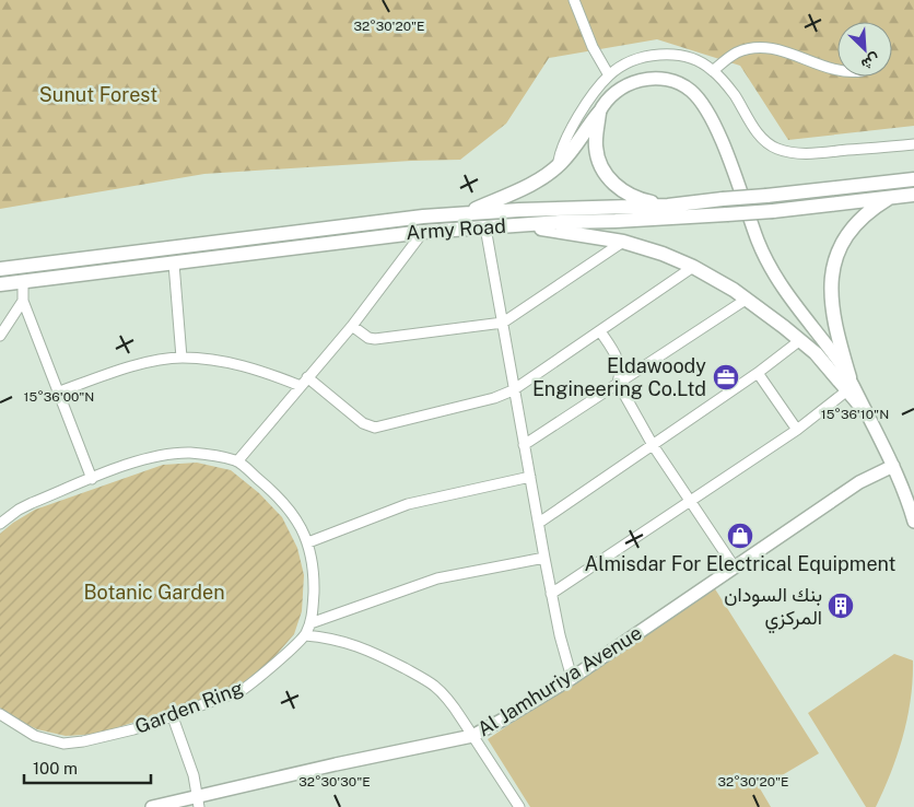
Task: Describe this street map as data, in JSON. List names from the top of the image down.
{
  "streets": {
    "highway": ["Army Road"],
    "main road": ["Al Jamhuriya Avenue"],
    "street": ["Garden Ring"]
  },
  "parks": ["Sunut Forest", "Botanic Garden"],
  "places": {
    "office": ["Eldawoody Engineering Co.Ltd"],
    "shop": ["Almisdar For Electrical Equipment"],
    "building": ["بنك السودان المركزي"]
  },
  "scale_bar": "100 m",
  "north": "bottom right",
  "coordinates": [
    "32°30'20\"E",
    "15°36'00\"N",
    "15°36'10\"N",
    "32°30'30\"E"
  ]
}
